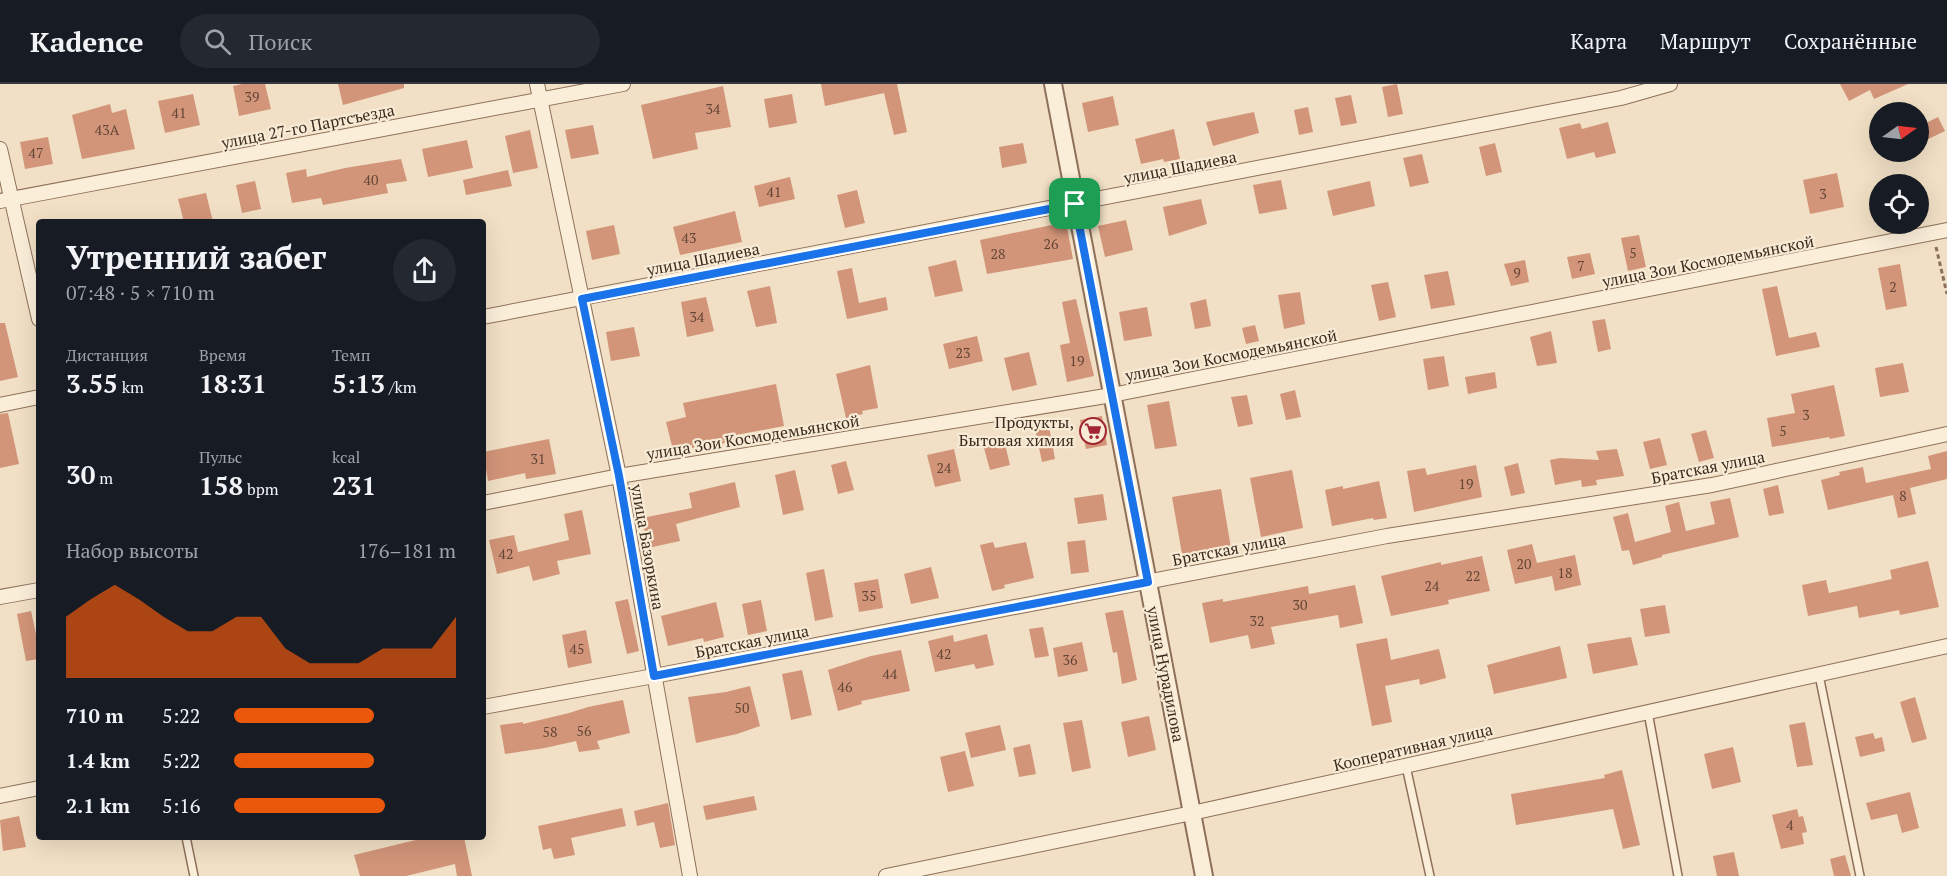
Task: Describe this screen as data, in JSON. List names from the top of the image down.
{
  "streets": {
    "street": [
      "улица 27-го Партсъезда",
      "улица Шадиева",
      "улица Зои Космодемьянской",
      "Братская улица",
      "улица Базоркина",
      "улица Нурадилова",
      "Кооперативная улица"
    ]
  },
  "crossings": [
    ["улица 27-го Партсъезда", "улица Базоркина"],
    ["улица Шадиева", "улица Базоркина"],
    ["улица Шадиева", "улица Нурадилова"],
    ["улица Зои Космодемьянской", "улица Базоркина"],
    ["улица Зои Космодемьянской", "улица Нурадилова"],
    ["Братская улица", "улица Базоркина"],
    ["Братская улица", "улица Нурадилова"],
    ["улица Нурадилова", "Кооперативная улица"]
  ],
  "places": {
    "supermarket": ["Продукты, Бытовая химия"]
  },
  "house_numbers": [
    "39",
    "34",
    "41",
    "43А",
    "47",
    "40",
    "41",
    "3",
    "43",
    "26",
    "5",
    "28",
    "7",
    "9",
    "2",
    "34",
    "23",
    "19",
    "3",
    "5",
    "31",
    "24",
    "19",
    "8",
    "42",
    "20",
    "18",
    "22",
    "24",
    "35",
    "30",
    "32",
    "45",
    "42",
    "36",
    "44",
    "46",
    "50",
    "56",
    "58",
    "4"
  ],
  "north": "right",
  "page": {
    "header": "Kadence",
    "search": "Поиск",
    "nav": ["Карта", "Маршрут", "Сохранённые"],
    "heading": ["Утренний забег", "07:48 · 5 × 710 m"],
    "stats": [
      ["Дистанция", "3.55 km"],
      ["Время", "18:31"],
      ["Темп", "5:13 /km"],
      ["30 m"],
      ["Пульс", "158 bpm"],
      ["kcal", "231"]
    ],
    "chart": ["Набор высоты", "176–181 m"],
    "list": [
      {
        "name": "710 m",
        "note": "5:22"
      },
      {
        "name": "1.4 km",
        "note": "5:22"
      },
      {
        "name": "2.1 km",
        "note": "5:16"
      }
    ]
  }
}
